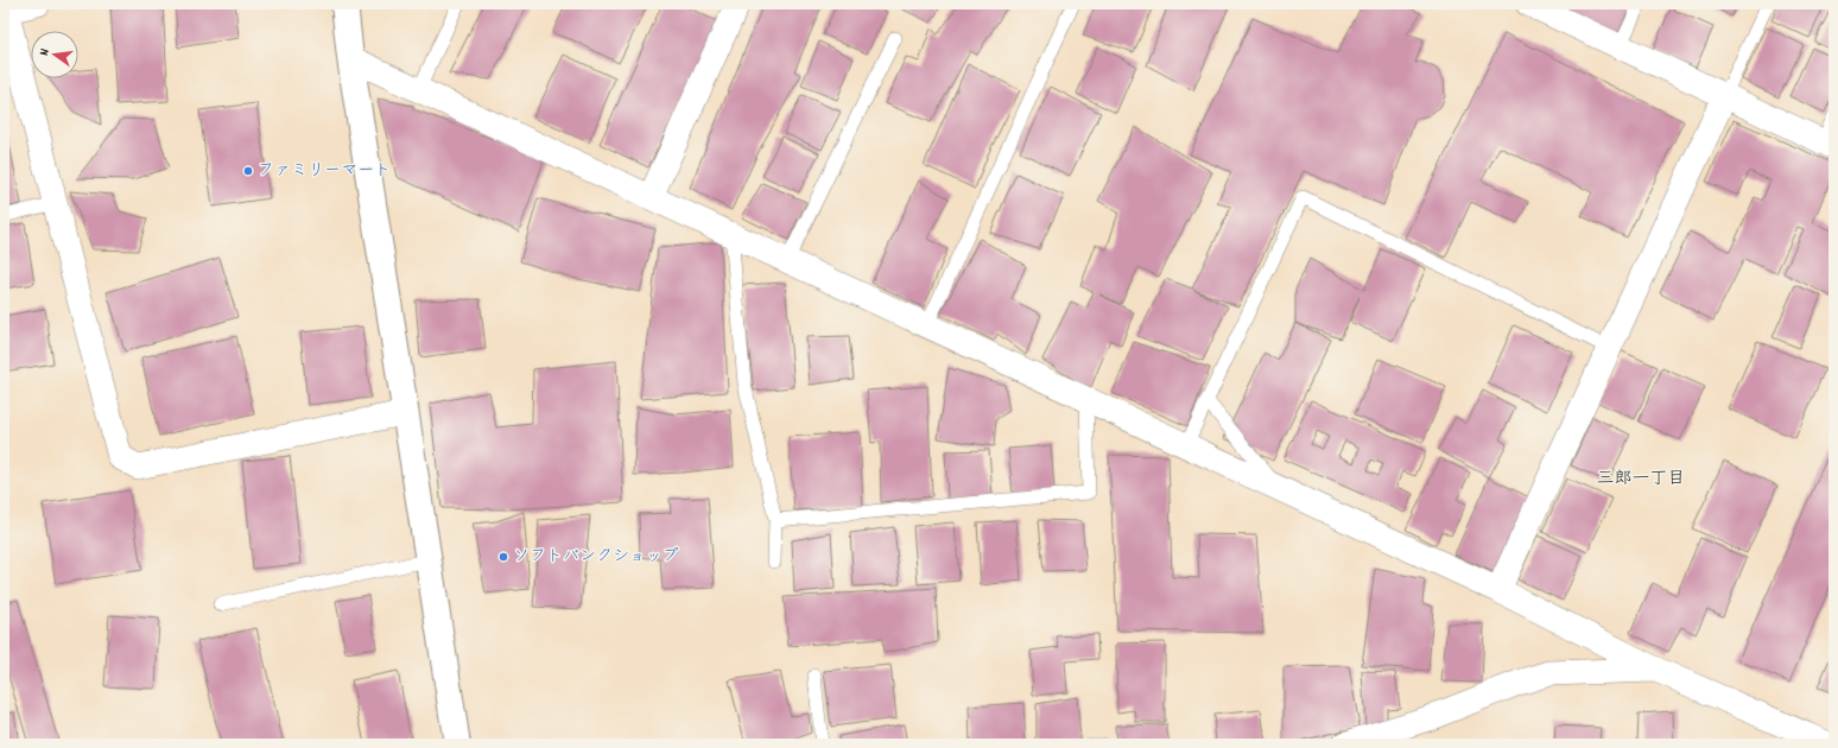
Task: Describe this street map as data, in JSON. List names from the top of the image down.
{
  "districts": ["三郎一丁目"],
  "places": ["ファミリーマート", "ソフトバンクショップ"],
  "north": "left"
}
